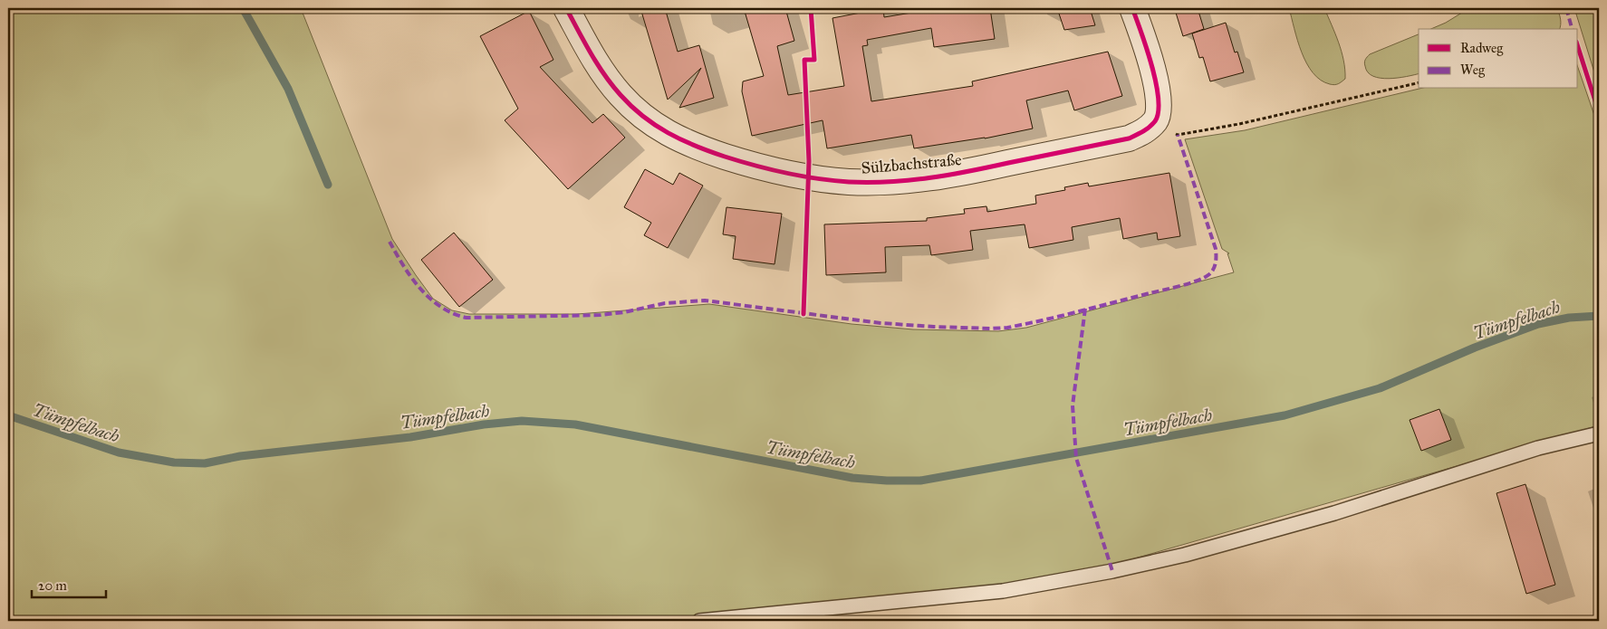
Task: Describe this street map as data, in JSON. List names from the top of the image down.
{
  "streets": {
    "street": ["Sülzbachstraße"]
  },
  "water": ["Tümpfelbach"],
  "legend": ["Radweg", "Weg"],
  "scale_bar": "20 m"
}
